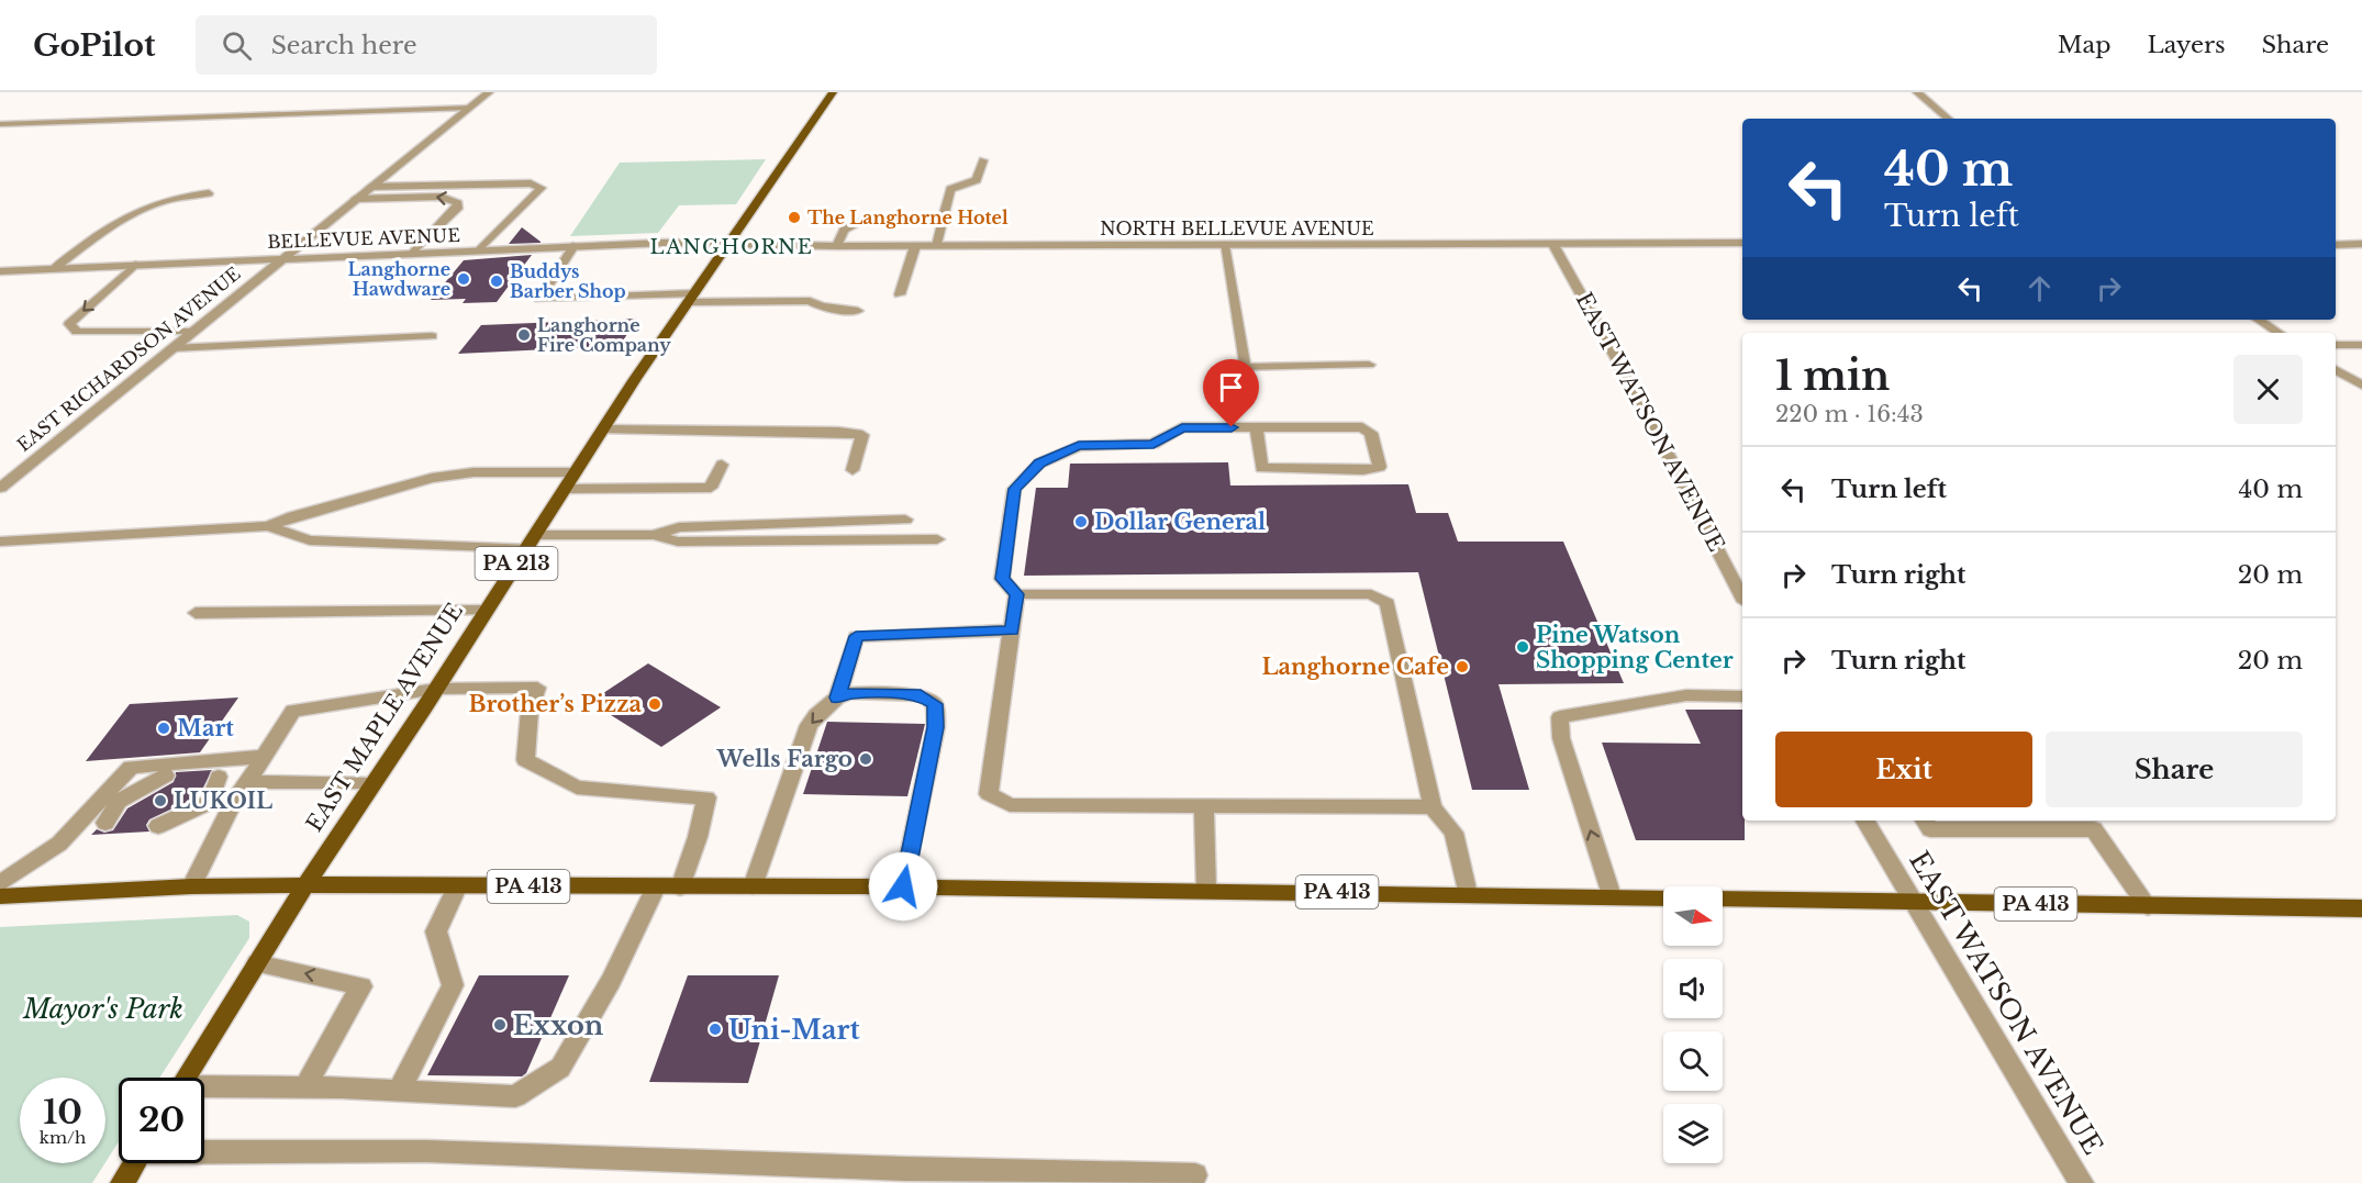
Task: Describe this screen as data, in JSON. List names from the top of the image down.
{
  "streets": {
    "main road": ["PA 213", "EAST MAPLE AVENUE", "PA 413"],
    "street": [
      "NORTH BELLEVUE AVENUE",
      "BELLEVUE AVENUE",
      "EAST RICHARDSON AVENUE",
      "EAST WATSON AVENUE"
    ]
  },
  "crossings": [
    ["NORTH BELLEVUE AVENUE", "BELLEVUE AVENUE"],
    ["NORTH BELLEVUE AVENUE", "EAST WATSON AVENUE"],
    ["NORTH BELLEVUE AVENUE", "PA 213"],
    ["NORTH BELLEVUE AVENUE", "EAST MAPLE AVENUE"],
    ["BELLEVUE AVENUE", "EAST RICHARDSON AVENUE"],
    ["BELLEVUE AVENUE", "PA 213"],
    ["BELLEVUE AVENUE", "EAST MAPLE AVENUE"],
    ["EAST WATSON AVENUE", "PA 413"],
    ["PA 213", "EAST MAPLE AVENUE"],
    ["EAST MAPLE AVENUE", "PA 413"]
  ],
  "districts": ["LANGHORNE"],
  "parks": ["Mayor's Park"],
  "places": [
    "The Langhorne Hotel",
    "Langhorne Hawdware",
    "Buddys Barber Shop",
    "Langhorne Fire Company",
    "Dollar General",
    "Pine Watson Shopping Center",
    "Langhorne Cafe",
    "Brother’s Pizza",
    "Mart",
    "Wells Fargo",
    "LUKOIL",
    "Exxon",
    "Uni-Mart"
  ],
  "north": "right",
  "page": {
    "header": "GoPilot",
    "search": "Search here",
    "nav": ["Map", "Layers", "Share"],
    "turn": ["40 m", "Turn left"],
    "heading": ["1 min", "220 m · 16:43"],
    "list": [
      {
        "name": "Turn left",
        "value": "40 m"
      },
      {
        "name": "Turn right",
        "value": "20 m"
      },
      {
        "name": "Turn right",
        "value": "20 m"
      }
    ],
    "buttons": ["Exit", "Share"],
    "speed": "10 km/h",
    "limit": "20"
  }
}
